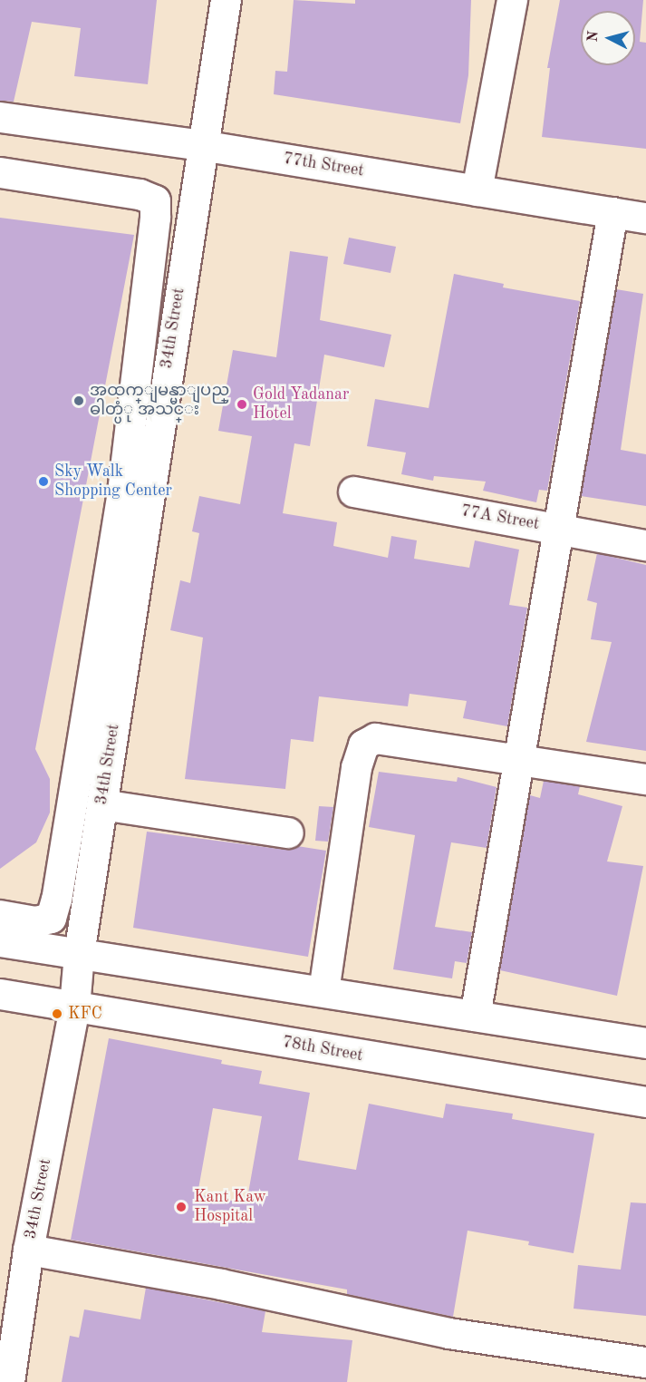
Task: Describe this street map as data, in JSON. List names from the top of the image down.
{
  "streets": {
    "street": [
      "77th Street",
      "34th Street",
      "77A Street",
      "78th Street"
    ]
  },
  "crossings": [
    ["77th Street", "34th Street"],
    ["34th Street", "78th Street"]
  ],
  "places": [
    "အထက္ျမန္မာျပည္ ဓါတ္ပံု အသင္း",
    "Gold Yadanar Hotel",
    "Sky Walk Shopping Center",
    "KFC",
    "Kant Kaw Hospital"
  ],
  "north": "left"
}
